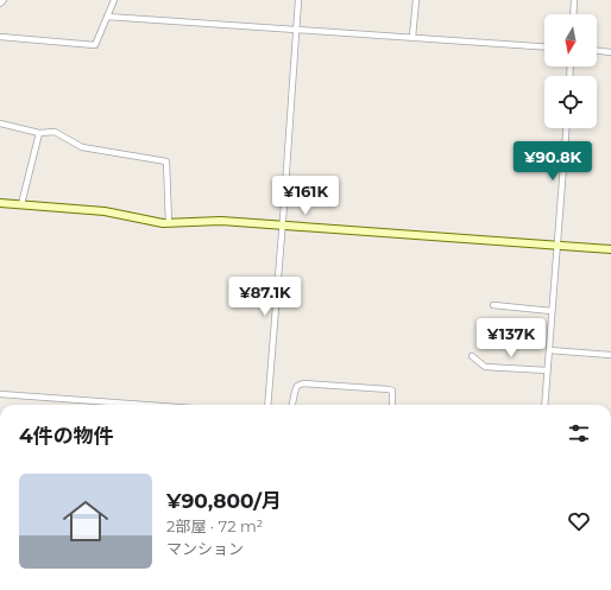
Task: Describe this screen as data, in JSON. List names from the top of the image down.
{
  "north": "bottom",
  "page": {
    "price": [
      "¥90.8K",
      "¥161K",
      "¥87.1K",
      "¥137K"
    ],
    "heading": "4件の物件",
    "list": [
      {
        "name": "¥90,800/月",
        "note": "2部屋 · 72 m² · マンション"
      }
    ]
  }
}
